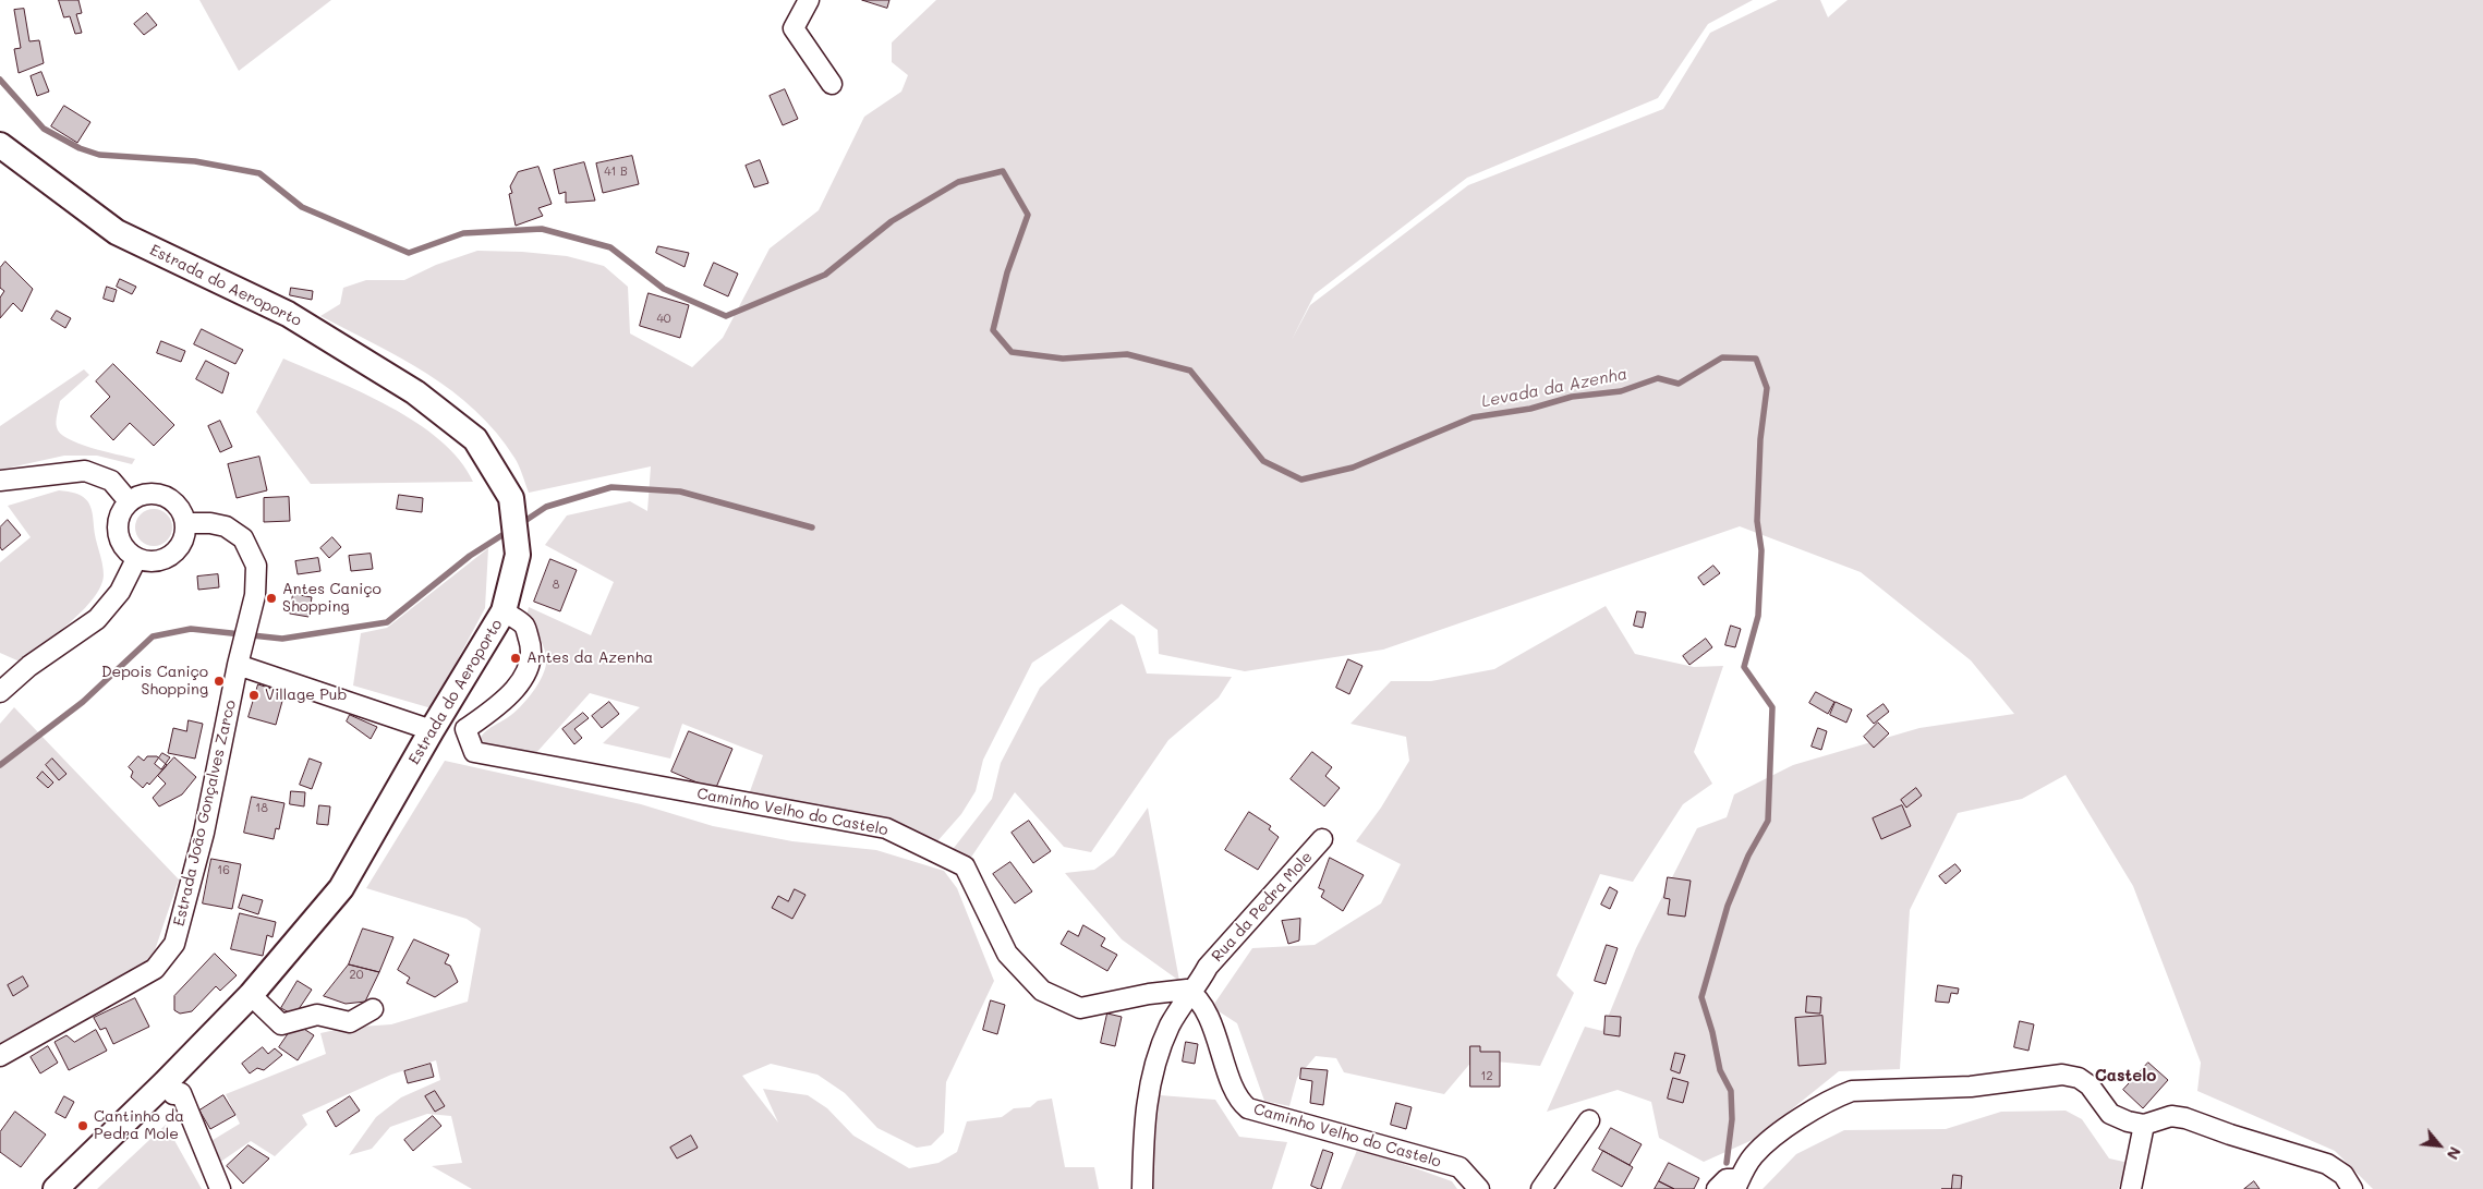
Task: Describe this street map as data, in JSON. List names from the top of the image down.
{
  "streets": {
    "main road": ["Estrada do Aeroporto"],
    "street": ["Caminho Velho do Castelo", "Estrada João Gonçalves Zarco", "Rua da Pedra Mole"]
  },
  "crossings": [
    ["Estrada do Aeroporto", "Caminho Velho do Castelo"],
    ["Caminho Velho do Castelo", "Rua da Pedra Mole"]
  ],
  "districts": ["Castelo"],
  "water": ["Levada da Azenha"],
  "places": [
    "Antes Caniço Shopping",
    "Antes da Azenha",
    "Depois Caniço Shopping",
    "Village Pub",
    "Cantinho da Pedra Mole"
  ],
  "house_numbers": [
    "41 B",
    "40",
    "8",
    "18",
    "16",
    "20",
    "12"
  ],
  "north": "bottom right"
}
